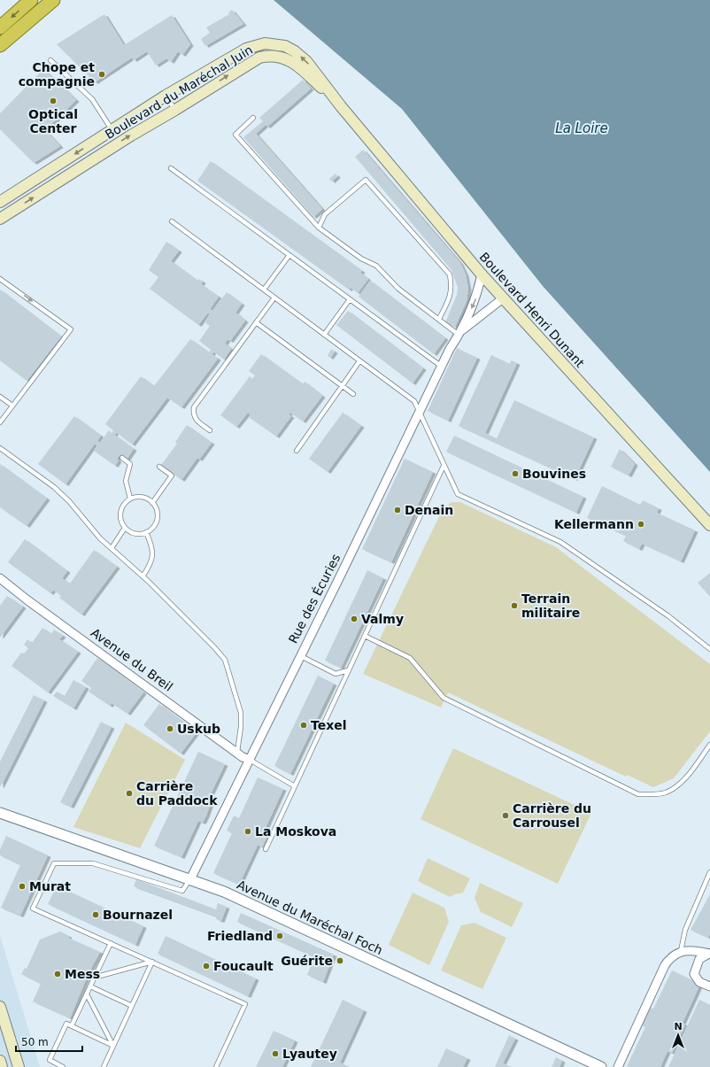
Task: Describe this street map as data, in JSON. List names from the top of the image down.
{
  "streets": {
    "main road": ["Boulevard du Maréchal Juin", "Boulevard Henri Dunant"],
    "street": ["Rue des Écuries", "Avenue du Breil", "Avenue du Maréchal Foch"]
  },
  "crossings": [
    ["Boulevard du Maréchal Juin", "Boulevard Henri Dunant"],
    ["Boulevard Henri Dunant", "Rue des Écuries"],
    ["Rue des Écuries", "Avenue du Breil"],
    ["Rue des Écuries", "Avenue du Maréchal Foch"]
  ],
  "water": ["La Loire"],
  "places": [
    "Chope et compagnie",
    "Optical Center",
    "Bouvines",
    "Denain",
    "Kellermann",
    "Terrain militaire",
    "Valmy",
    "Texel",
    "Uskub",
    "Carrière du Paddock",
    "Carrière du Carrousel",
    "La Moskova",
    "Murat",
    "Bournazel",
    "Friedland",
    "Guérite",
    "Foucault",
    "Mess",
    "Lyautey"
  ],
  "scale_bar": "50 m",
  "north": "top"
}
